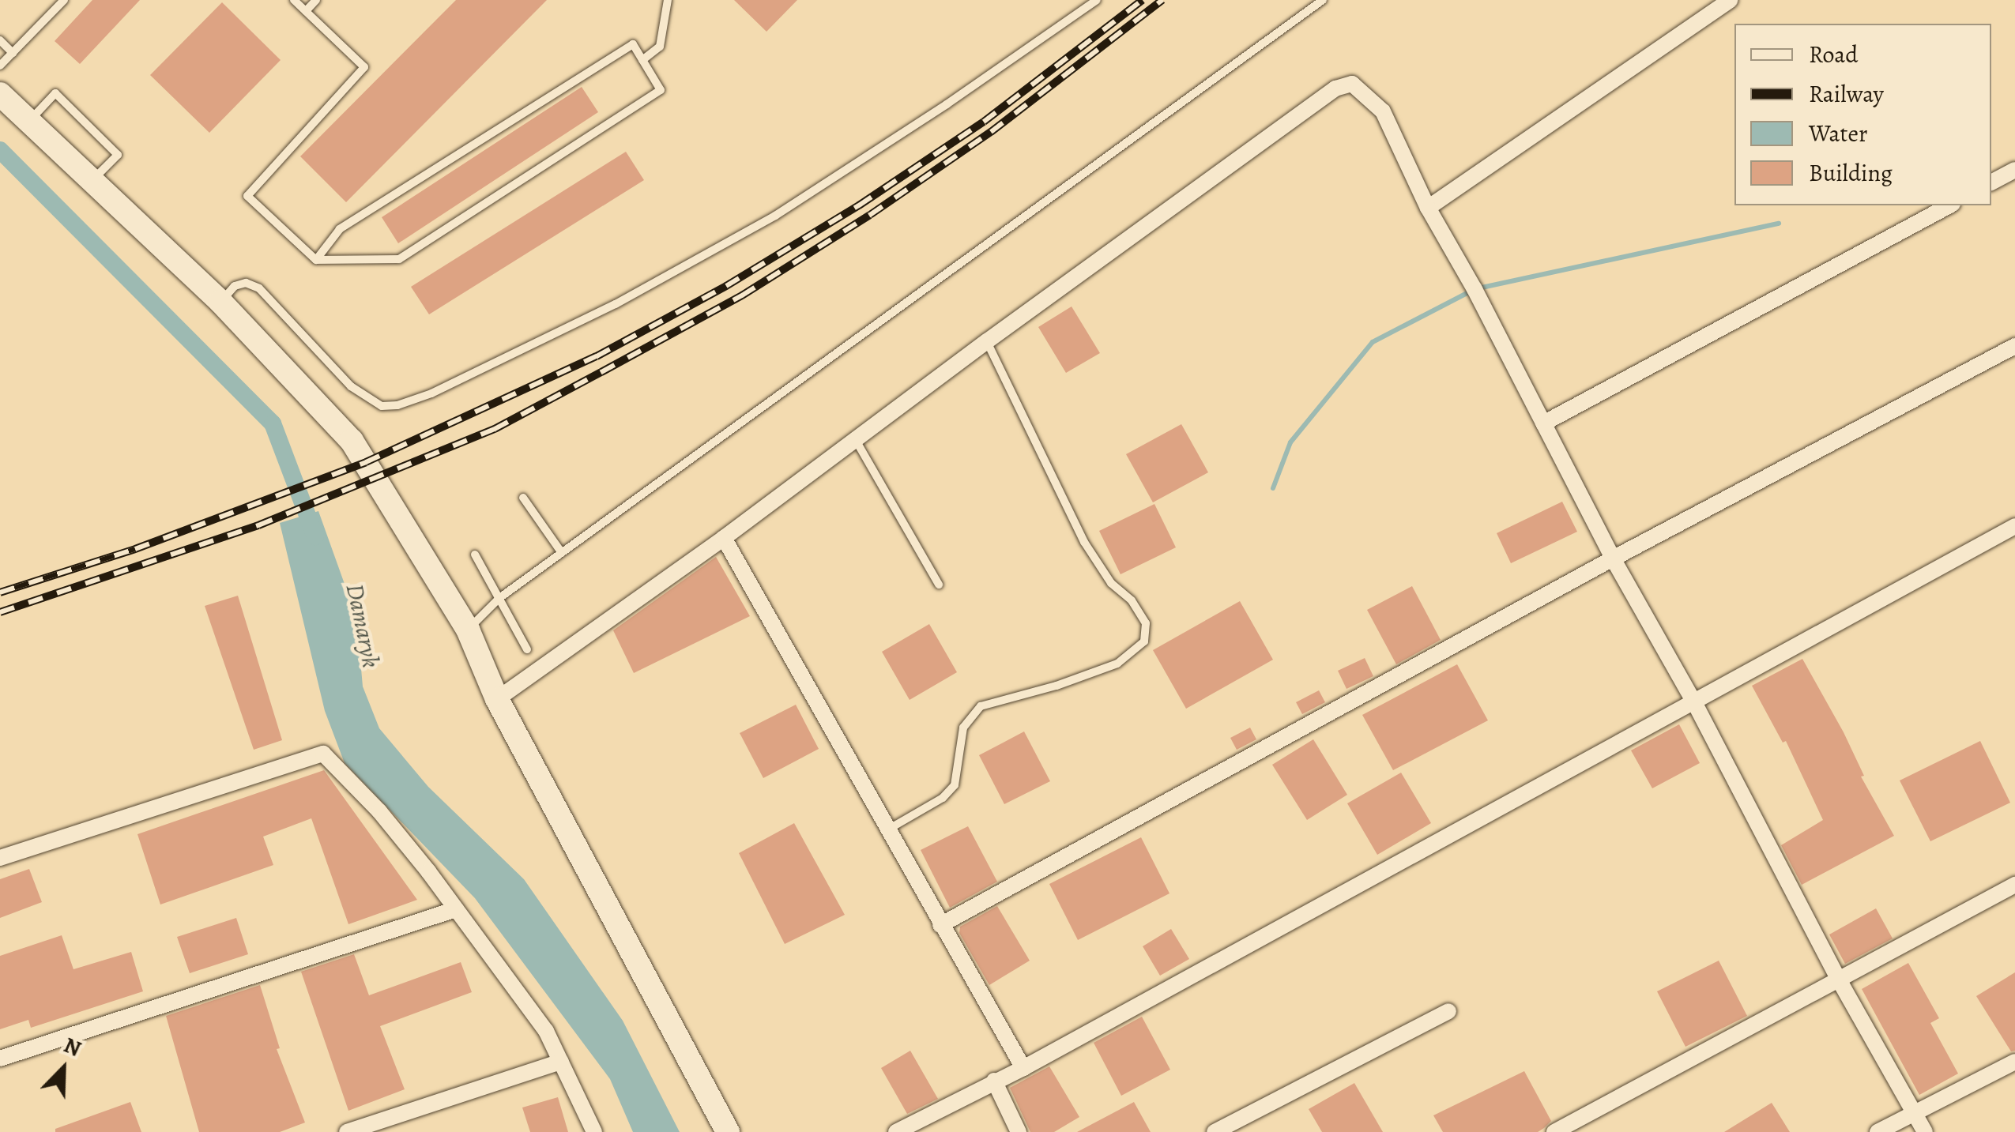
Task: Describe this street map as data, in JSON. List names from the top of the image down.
{
  "water": ["Damaryk"],
  "legend": [
    "Road",
    "Railway",
    "Water",
    "Building"
  ],
  "north": "top right"
}
